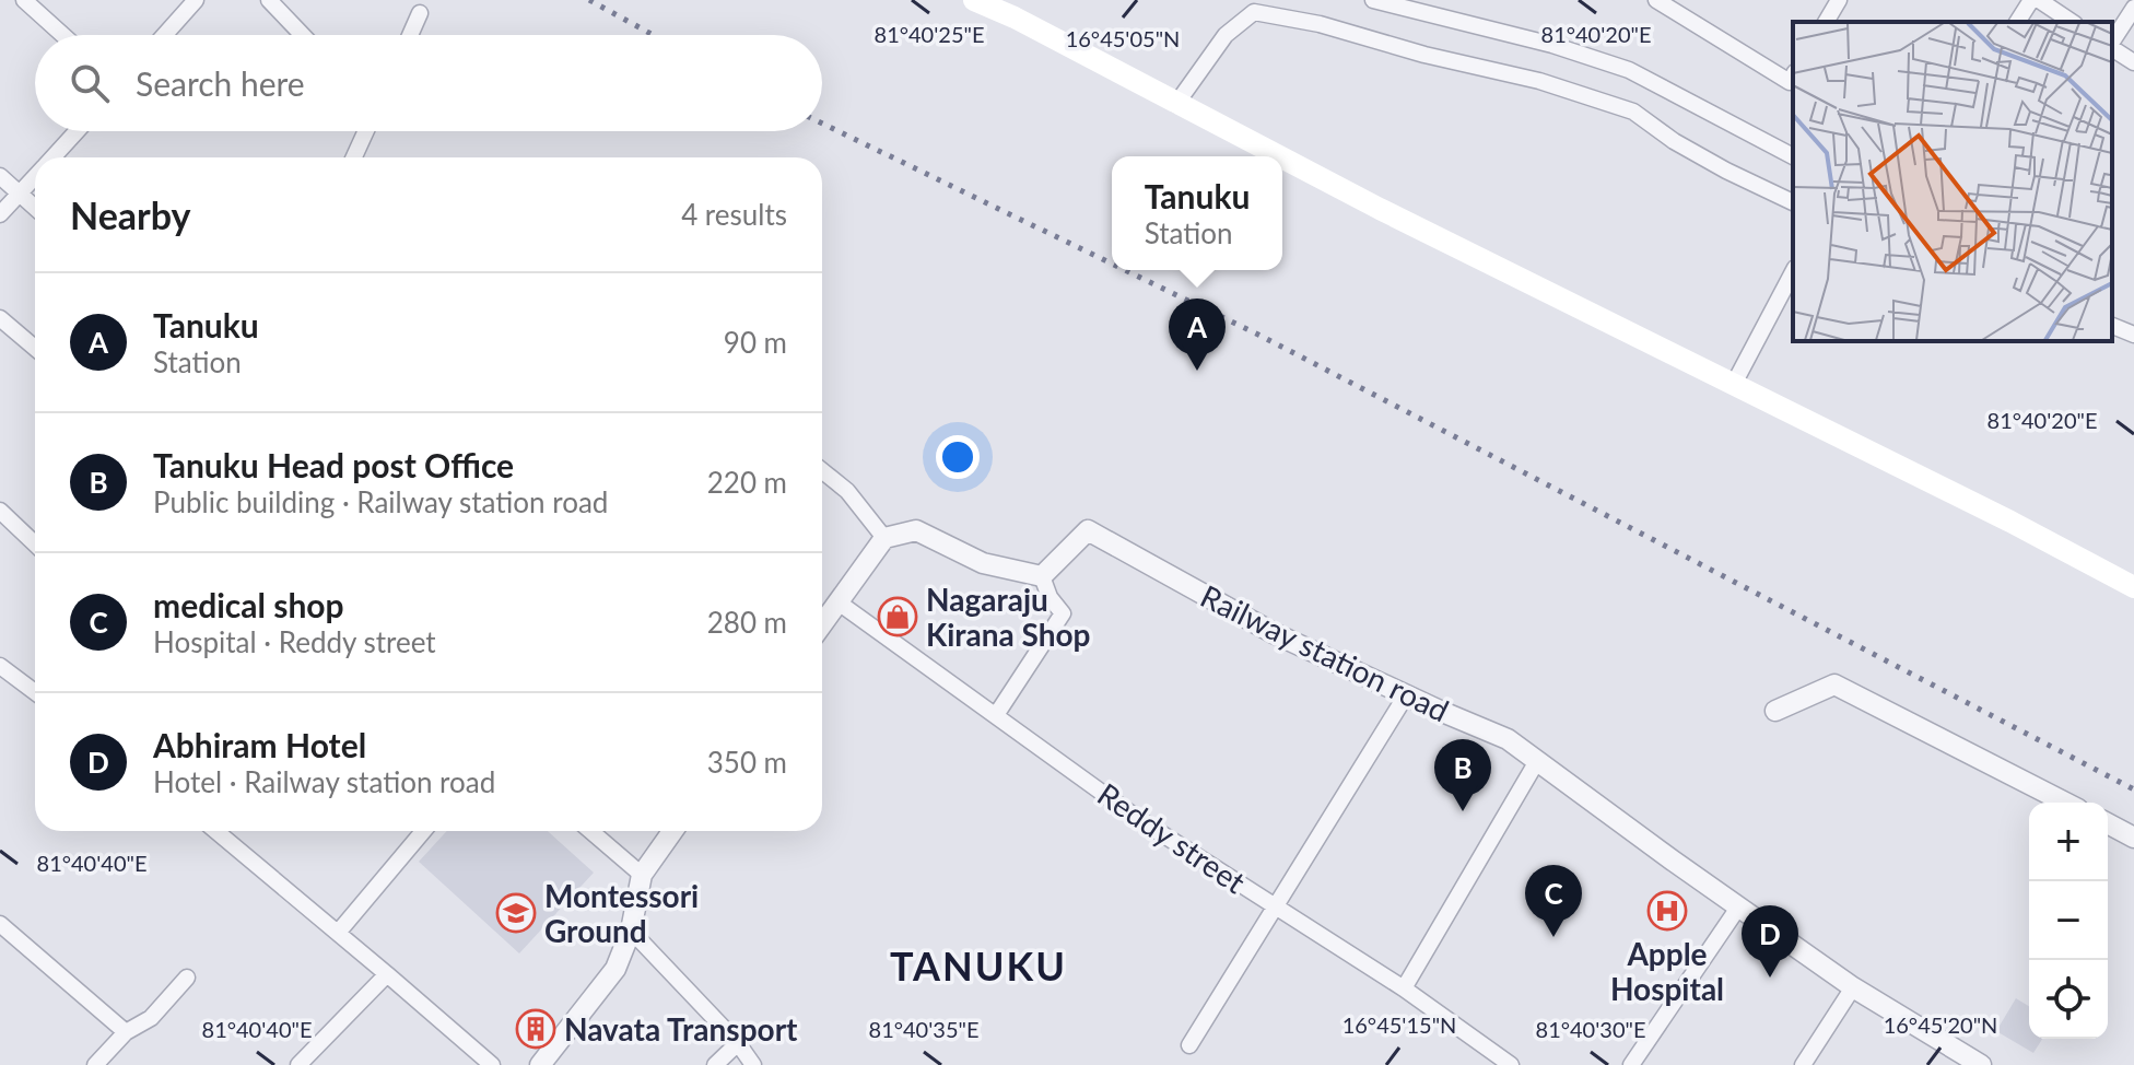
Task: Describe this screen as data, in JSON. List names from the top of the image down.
{
  "streets": {
    "street": ["Railway station road", "Reddy street"]
  },
  "districts": ["TANUKU"],
  "places": {
    "shop": ["Nagaraju Kirana Shop"],
    "hospital": ["Apple Hospital"],
    "school or university": ["Montessori Ground"],
    "building": ["Navata Transport"]
  },
  "page": {
    "search": "Search here",
    "popup": ["Tanuku", "Station"],
    "heading": ["Nearby", "4 results"],
    "list": [
      {
        "mark": "A",
        "name": "Tanuku",
        "note": "Station",
        "value": "90 m"
      },
      {
        "mark": "B",
        "name": "Tanuku Head post Office",
        "note": "Public building · Railway station road",
        "value": "220 m"
      },
      {
        "mark": "C",
        "name": "medical shop",
        "note": "Hospital · Reddy street",
        "value": "280 m"
      },
      {
        "mark": "D",
        "name": "Abhiram Hotel",
        "note": "Hotel · Railway station road",
        "value": "350 m"
      }
    ],
    "pins": [
      "A",
      "B",
      "C",
      "D"
    ],
    "map_buttons": ["+", "−"]
  },
  "coordinates": [
    "81°40'25\"E",
    "81°40'20\"E",
    "16°45'05\"N",
    "81°40'40\"E",
    "16°45'15\"N",
    "16°45'20\"N",
    "81°40'35\"E",
    "81°40'30\"E"
  ]
}
